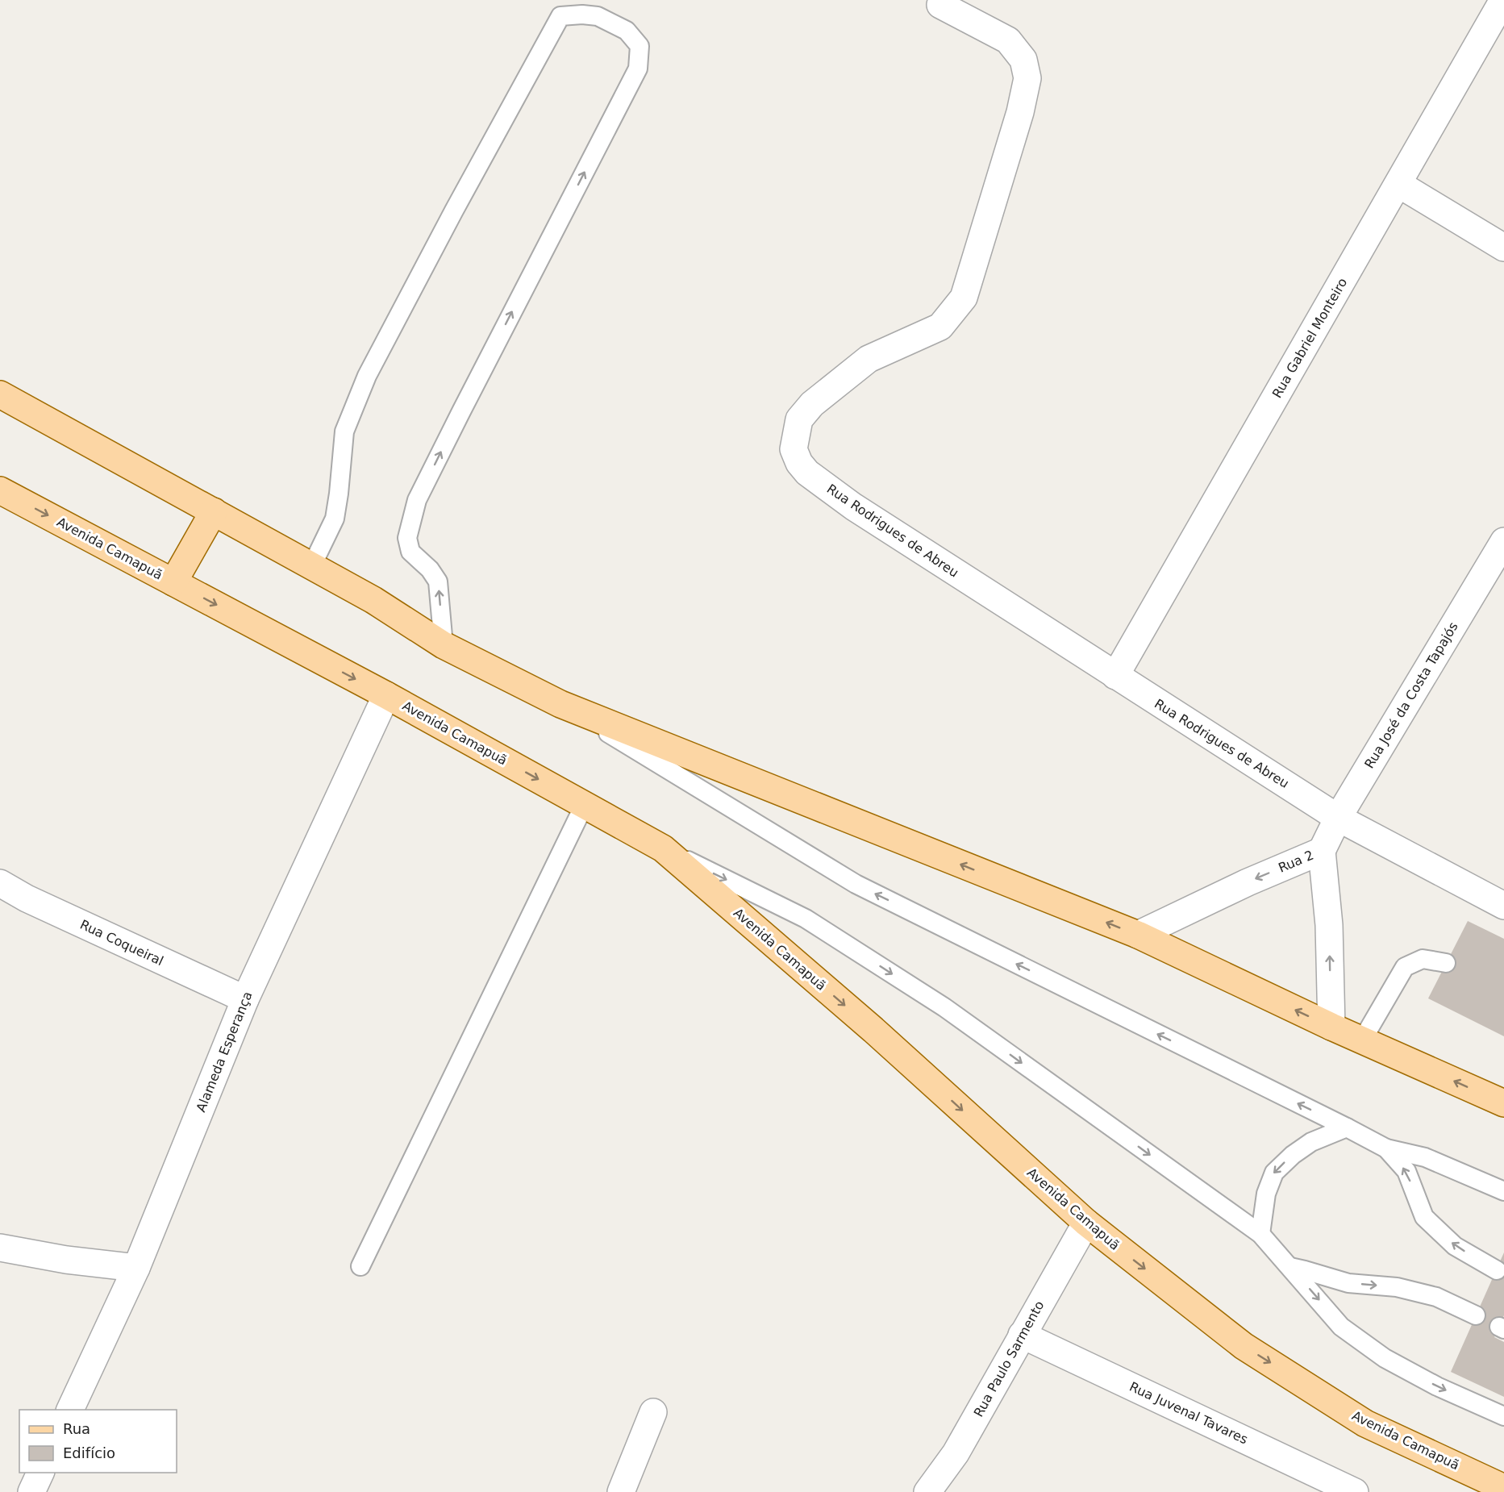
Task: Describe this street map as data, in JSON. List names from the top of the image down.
{
  "streets": {
    "main road": ["Avenida Camapuã"],
    "street": [
      "Rua Gabriel Monteiro",
      "Rua Rodrigues de Abreu",
      "Rua José da Costa Tapajós",
      "Rua 2",
      "Rua Coqueiral",
      "Alameda Esperança",
      "Rua Paulo Sarmento",
      "Rua Juvenal Tavares"
    ]
  },
  "crossings": [
    ["Rua Gabriel Monteiro", "Rua Rodrigues de Abreu"],
    ["Rua Rodrigues de Abreu", "Rua José da Costa Tapajós"],
    ["Avenida Camapuã", "Alameda Esperança"],
    ["Avenida Camapuã", "Rua Paulo Sarmento"],
    ["Rua José da Costa Tapajós", "Rua 2"],
    ["Rua Coqueiral", "Alameda Esperança"],
    ["Rua Paulo Sarmento", "Rua Juvenal Tavares"]
  ],
  "legend": ["Rua", "Edifício"]
}
